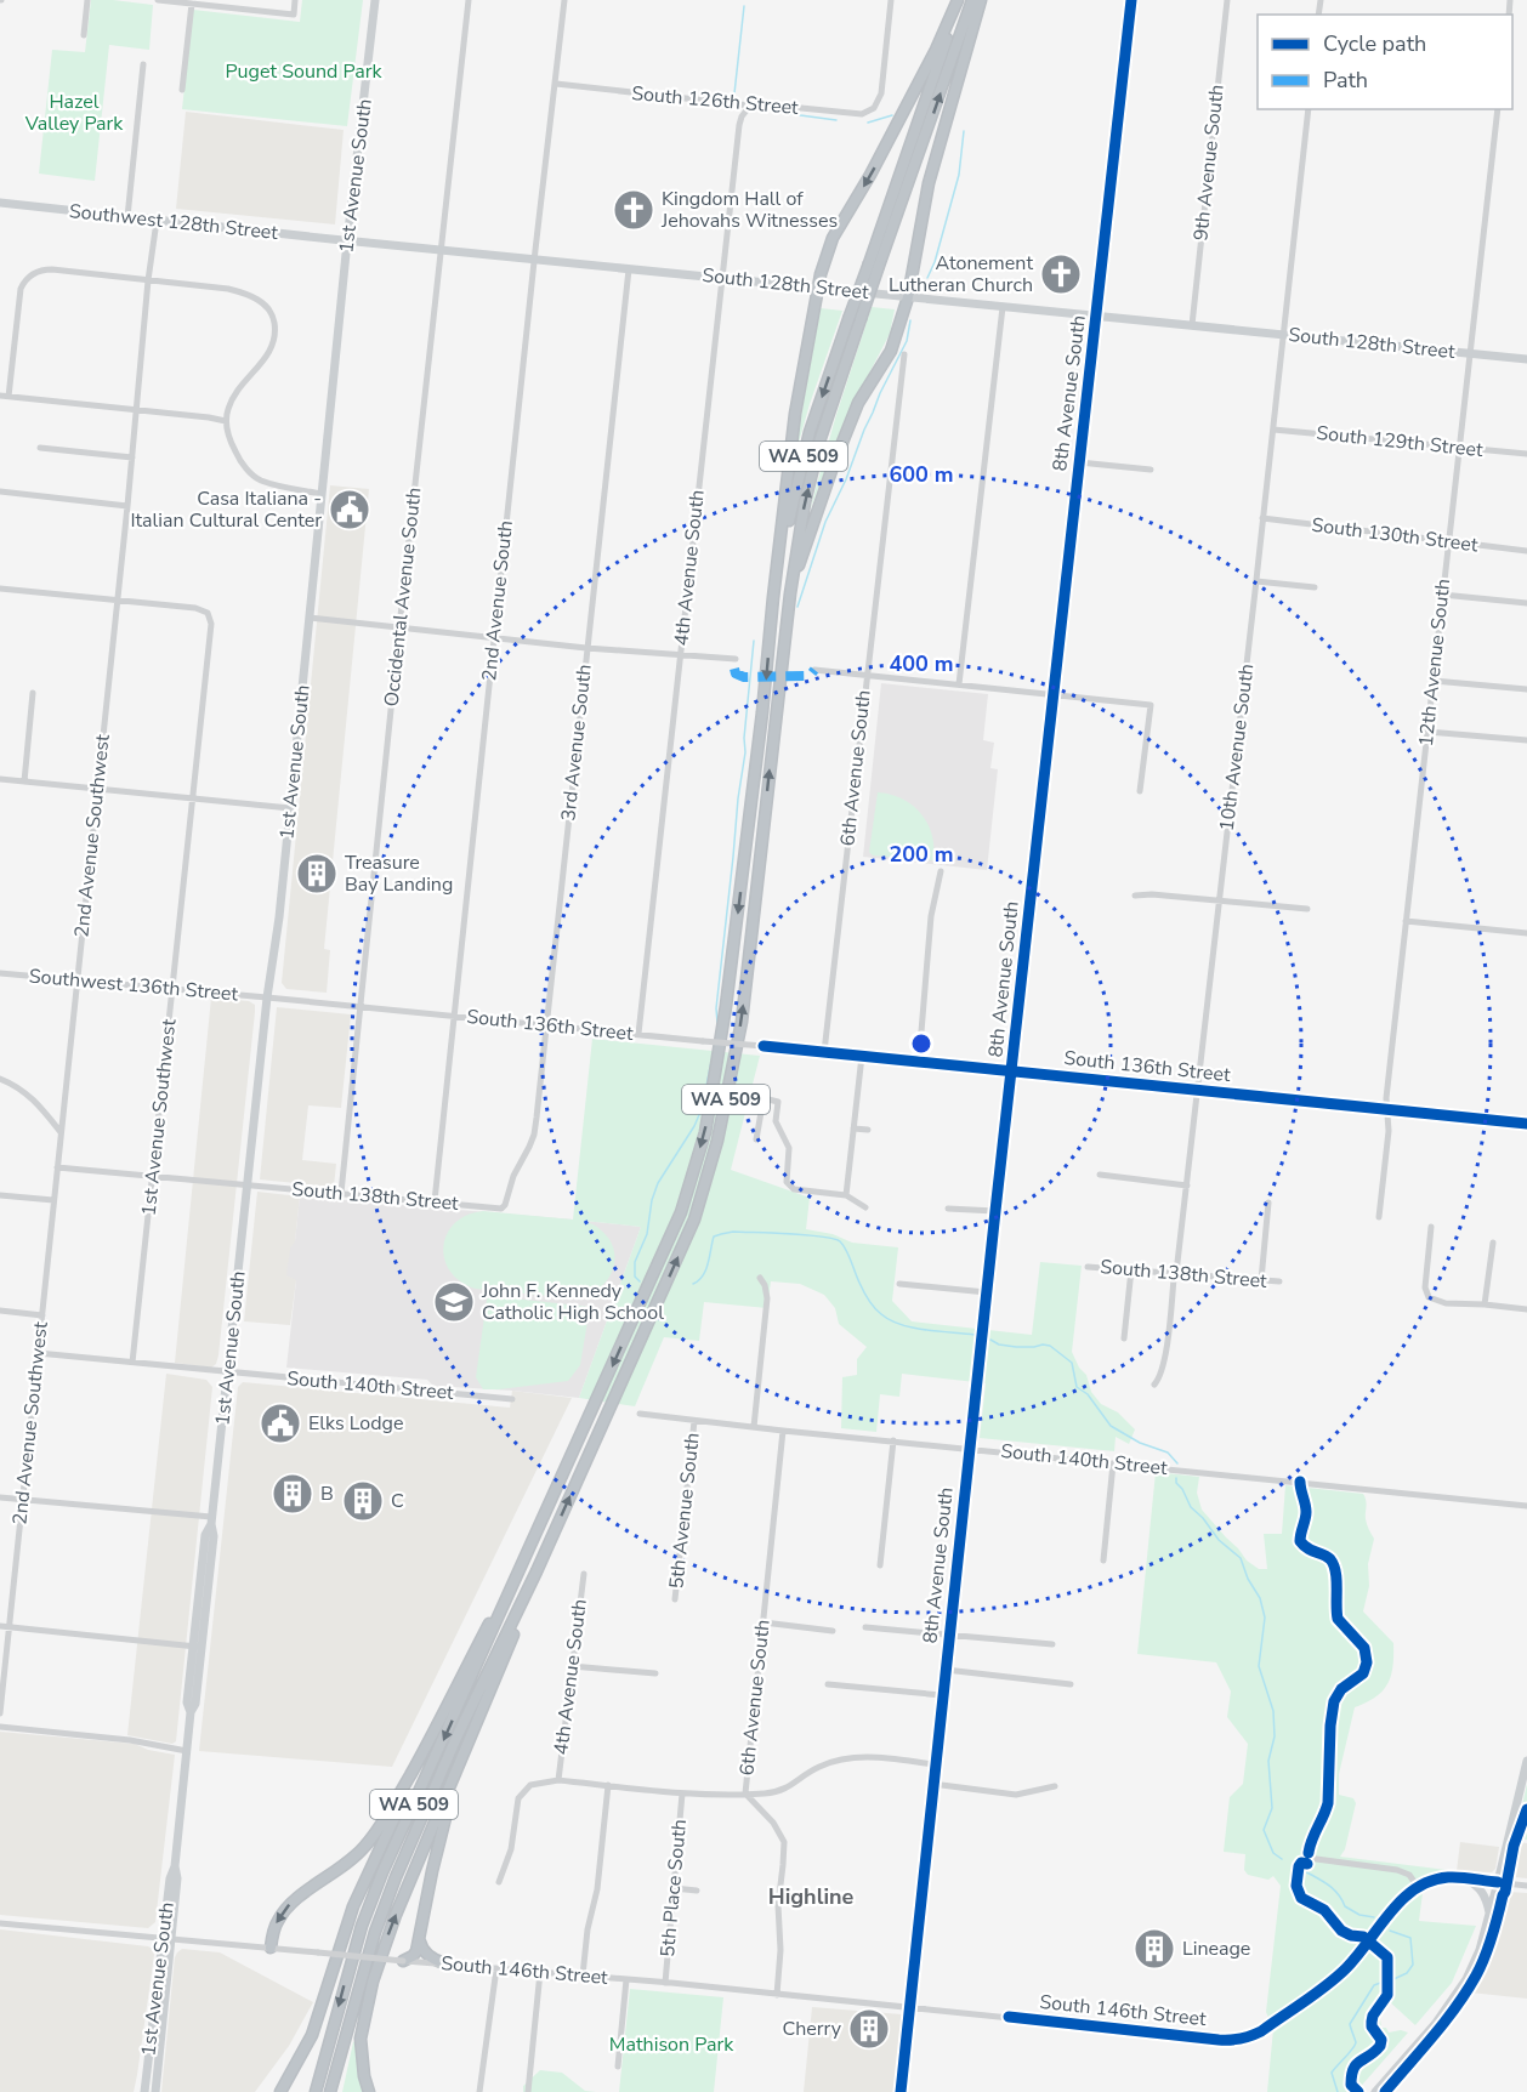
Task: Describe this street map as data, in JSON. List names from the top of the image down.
{
  "streets": {
    "highway": ["WA 509"],
    "main road": ["1st Avenue South", "Southwest 128th Street", "South 128th Street"],
    "street": [
      "South 126th Street",
      "9th Avenue South",
      "8th Avenue South",
      "South 129th Street",
      "South 130th Street",
      "4th Avenue South",
      "Occidental Avenue South",
      "2nd Avenue South",
      "12th Avenue South",
      "3rd Avenue South",
      "10th Avenue South",
      "6th Avenue South",
      "2nd Avenue Southwest",
      "Southwest 136th Street",
      "South 136th Street",
      "1st Avenue Southwest",
      "South 138th Street",
      "South 140th Street",
      "5th Avenue South",
      "5th Place South",
      "South 146th Street"
    ]
  },
  "crossings": [
    ["South 126th Street", "4th Avenue South"],
    ["South 126th Street", "2nd Avenue South"],
    ["9th Avenue South", "South 128th Street"],
    ["1st Avenue South", "Southwest 128th Street"],
    ["1st Avenue South", "South 128th Street"],
    ["1st Avenue South", "Southwest 136th Street"],
    ["1st Avenue South", "South 136th Street"],
    ["1st Avenue South", "South 138th Street"],
    ["1st Avenue South", "South 140th Street"],
    ["1st Avenue South", "South 146th Street"],
    ["Southwest 128th Street", "South 128th Street"],
    ["Southwest 128th Street", "2nd Avenue Southwest"],
    ["South 128th Street", "8th Avenue South"],
    ["South 128th Street", "4th Avenue South"],
    ["South 128th Street", "Occidental Avenue South"],
    ["South 128th Street", "2nd Avenue South"],
    ["South 128th Street", "12th Avenue South"],
    ["South 128th Street", "3rd Avenue South"],
    ["South 128th Street", "10th Avenue South"],
    ["8th Avenue South", "South 136th Street"],
    ["8th Avenue South", "South 140th Street"],
    ["8th Avenue South", "South 146th Street"],
    ["South 129th Street", "12th Avenue South"],
    ["South 129th Street", "10th Avenue South"],
    ["South 130th Street", "12th Avenue South"],
    ["South 130th Street", "10th Avenue South"],
    ["4th Avenue South", "South 136th Street"],
    ["Occidental Avenue South", "South 136th Street"],
    ["Occidental Avenue South", "South 138th Street"],
    ["2nd Avenue South", "South 136th Street"],
    ["2nd Avenue South", "South 138th Street"],
    ["12th Avenue South", "South 136th Street"],
    ["3rd Avenue South", "South 136th Street"],
    ["3rd Avenue South", "South 138th Street"],
    ["10th Avenue South", "South 136th Street"],
    ["10th Avenue South", "South 138th Street"],
    ["6th Avenue South", "South 136th Street"],
    ["6th Avenue South", "South 140th Street"],
    ["6th Avenue South", "South 146th Street"],
    ["2nd Avenue Southwest", "Southwest 136th Street"],
    ["2nd Avenue Southwest", "1st Avenue Southwest"],
    ["2nd Avenue Southwest", "South 138th Street"],
    ["2nd Avenue Southwest", "South 140th Street"],
    ["Southwest 136th Street", "South 136th Street"],
    ["Southwest 136th Street", "1st Avenue Southwest"],
    ["1st Avenue Southwest", "South 138th Street"],
    ["1st Avenue Southwest", "South 140th Street"],
    ["South 140th Street", "5th Avenue South"],
    ["5th Place South", "South 146th Street"]
  ],
  "districts": ["Highline"],
  "parks": ["Puget Sound Park", "Hazel Valley Park", "Mathison Park"],
  "places": {
    "church": ["Kingdom Hall of Jehovahs Witnesses", "Atonement Lutheran Church"],
    "public building": ["Casa Italiana - Italian Cultural Center", "Elks Lodge"],
    "building": [
      "Treasure Bay Landing",
      "B",
      "C",
      "Lineage",
      "Cherry"
    ],
    "school or university": ["John F. Kennedy Catholic High School"]
  },
  "legend": ["Cycle path", "Path"],
  "rings": ["600 m", "400 m", "200 m"]
}
